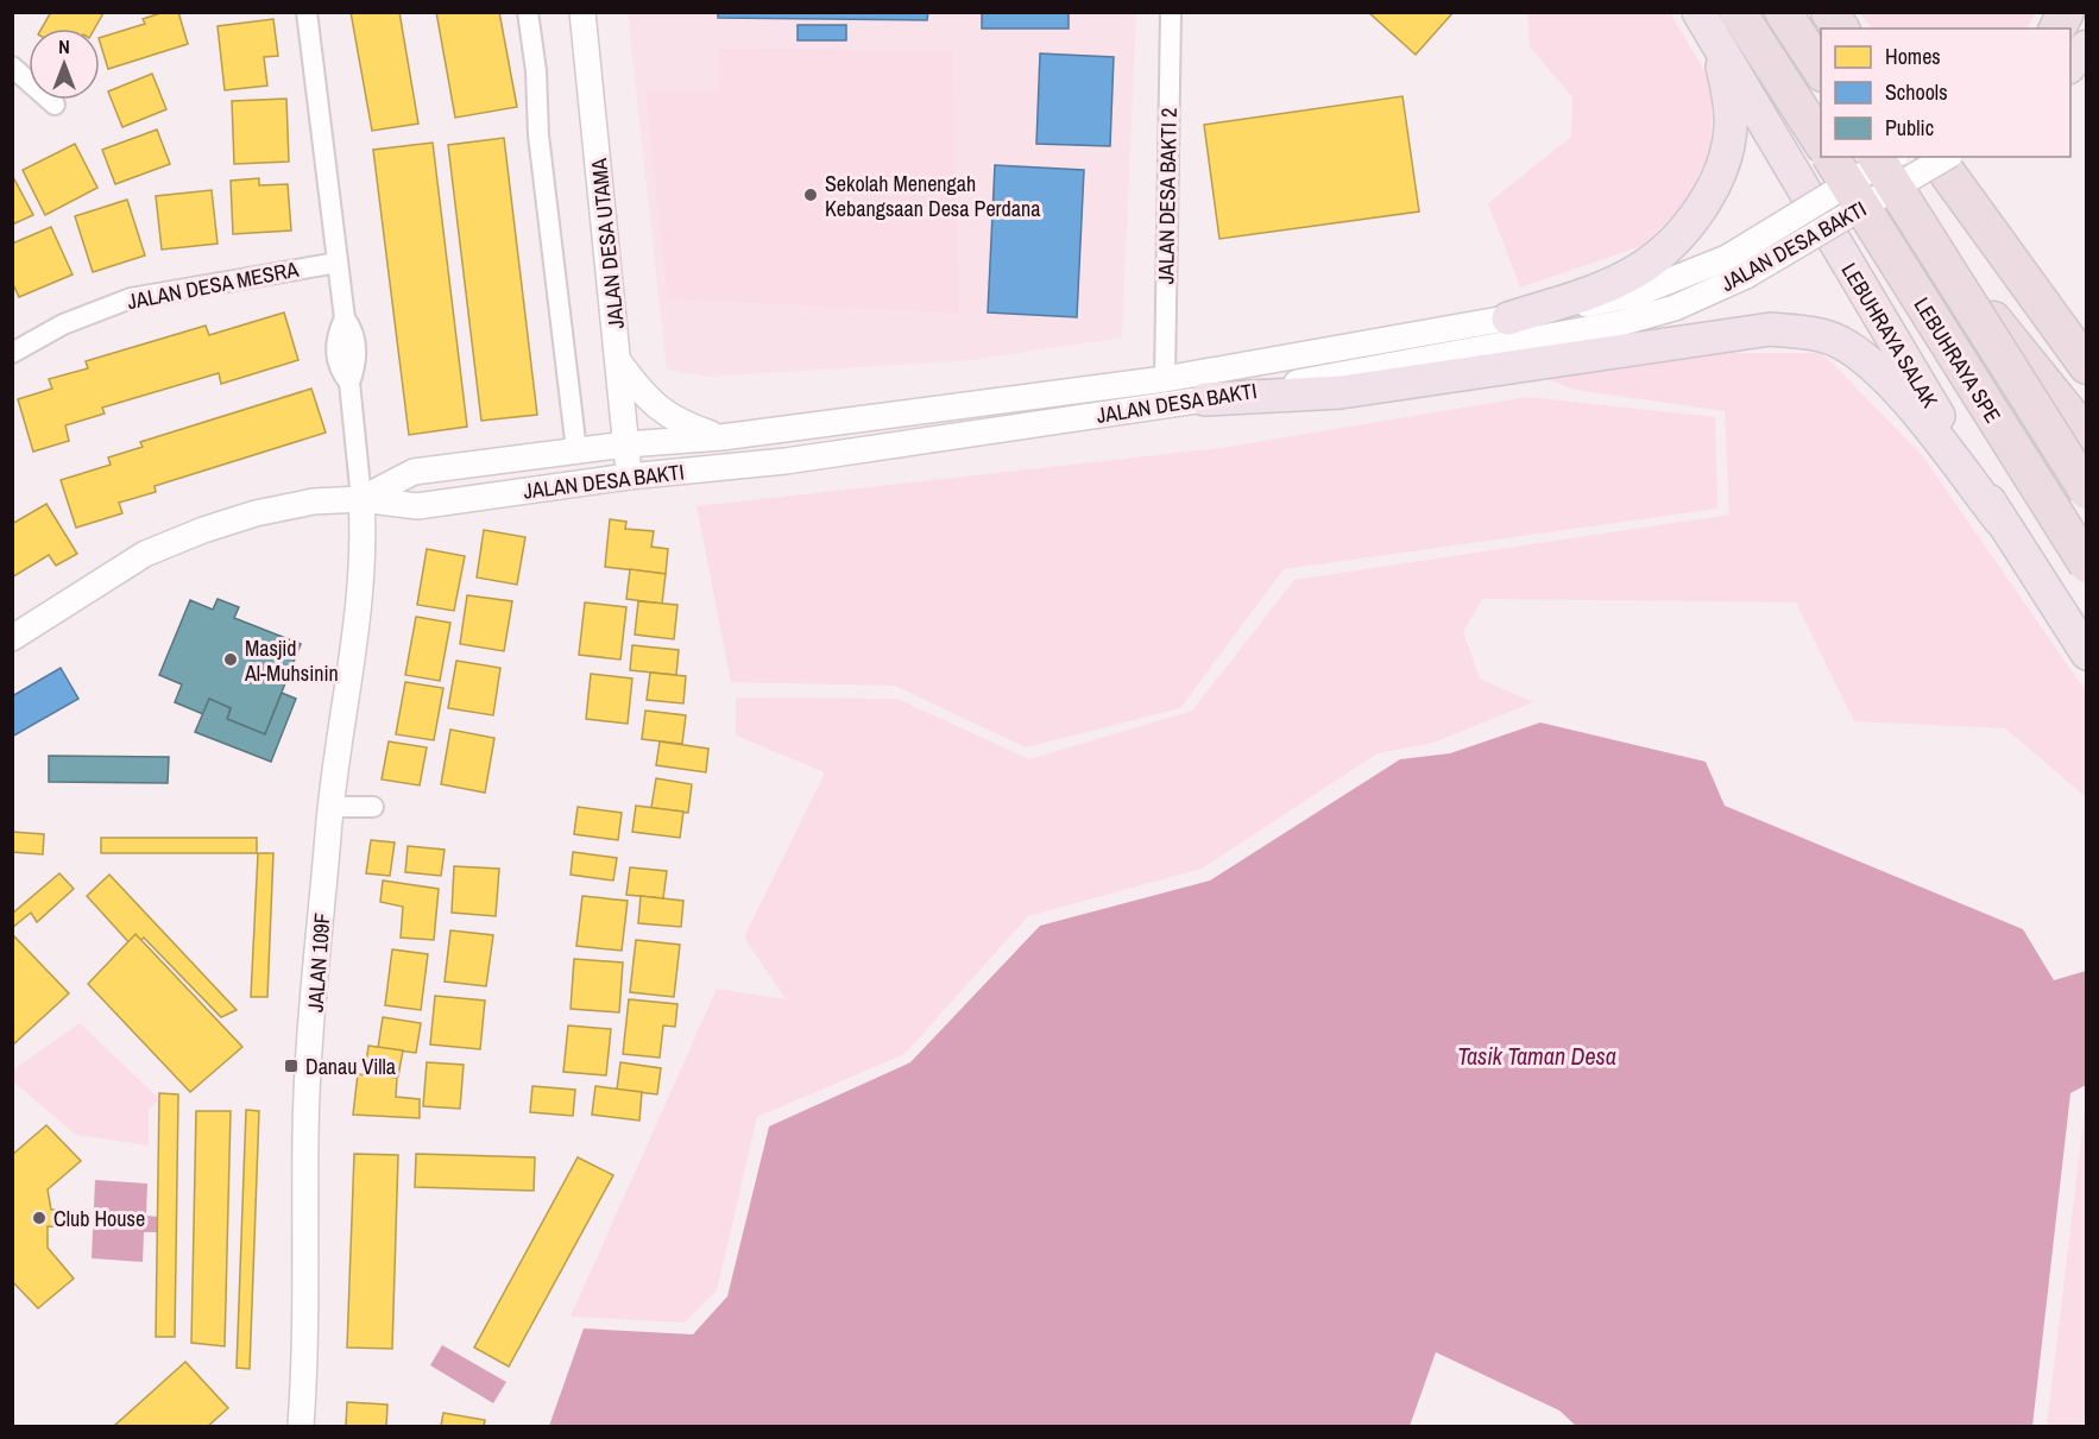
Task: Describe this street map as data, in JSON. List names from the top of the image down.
{
  "streets": {
    "highway": ["LEBUHRAYA SALAK", "LEBUHRAYA SPE"],
    "street": [
      "JALAN DESA BAKTI 2",
      "JALAN DESA UTAMA",
      "JALAN DESA BAKTI",
      "JALAN DESA MESRA",
      "JALAN 109F"
    ]
  },
  "crossings": [
    ["JALAN DESA BAKTI 2", "JALAN DESA BAKTI"],
    ["JALAN DESA UTAMA", "JALAN DESA BAKTI"],
    ["JALAN DESA BAKTI", "JALAN 109F"]
  ],
  "water": ["Tasik Taman Desa"],
  "places": {
    "other": ["Sekolah Menengah Kebangsaan Desa Perdana", "Masjid Al-Muhsinin", "Club House"],
    "transit": ["Danau Villa"]
  },
  "legend": ["Homes", "Schools", "Public"],
  "north": "top"
}
